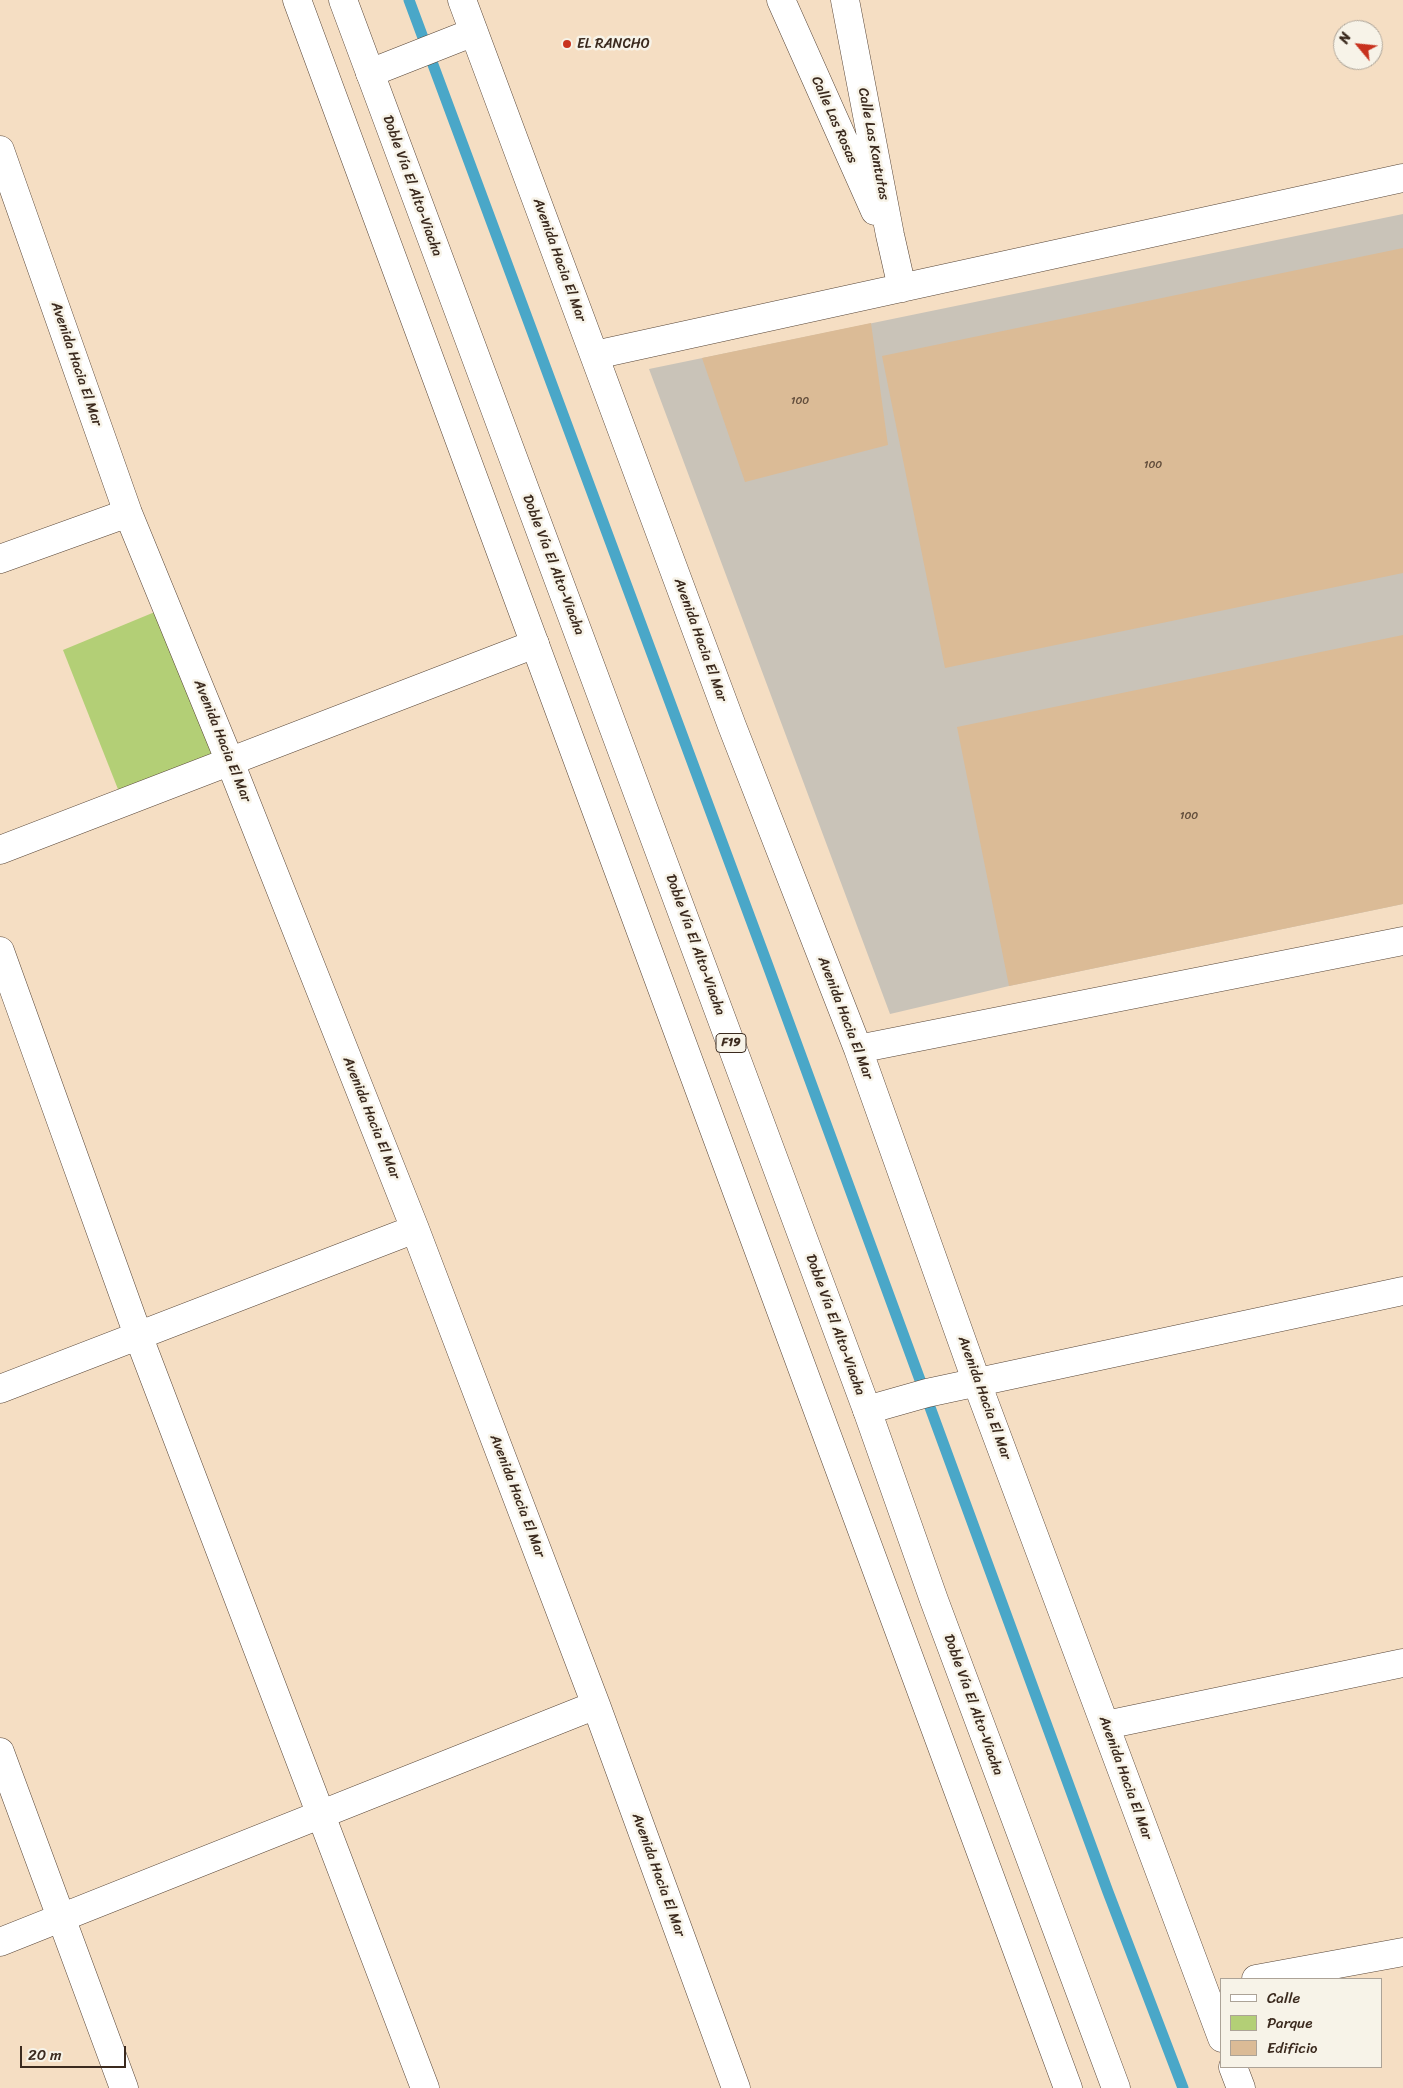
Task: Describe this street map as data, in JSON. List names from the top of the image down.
{
  "streets": {
    "main road": [
      "Calle Las Rosas",
      "Calle Las Kantutas",
      "Doble Vía El Alto-Viacha",
      "Avenida Hacia El Mar",
      "F19"
    ]
  },
  "crossings": [
    ["Calle Las Rosas", "Calle Las Kantutas"]
  ],
  "places": ["EL RANCHO"],
  "house_numbers": ["100", "100", "100"],
  "legend": ["Calle", "Parque", "Edificio"],
  "scale_bar": "20 m",
  "north": "top left"
}
